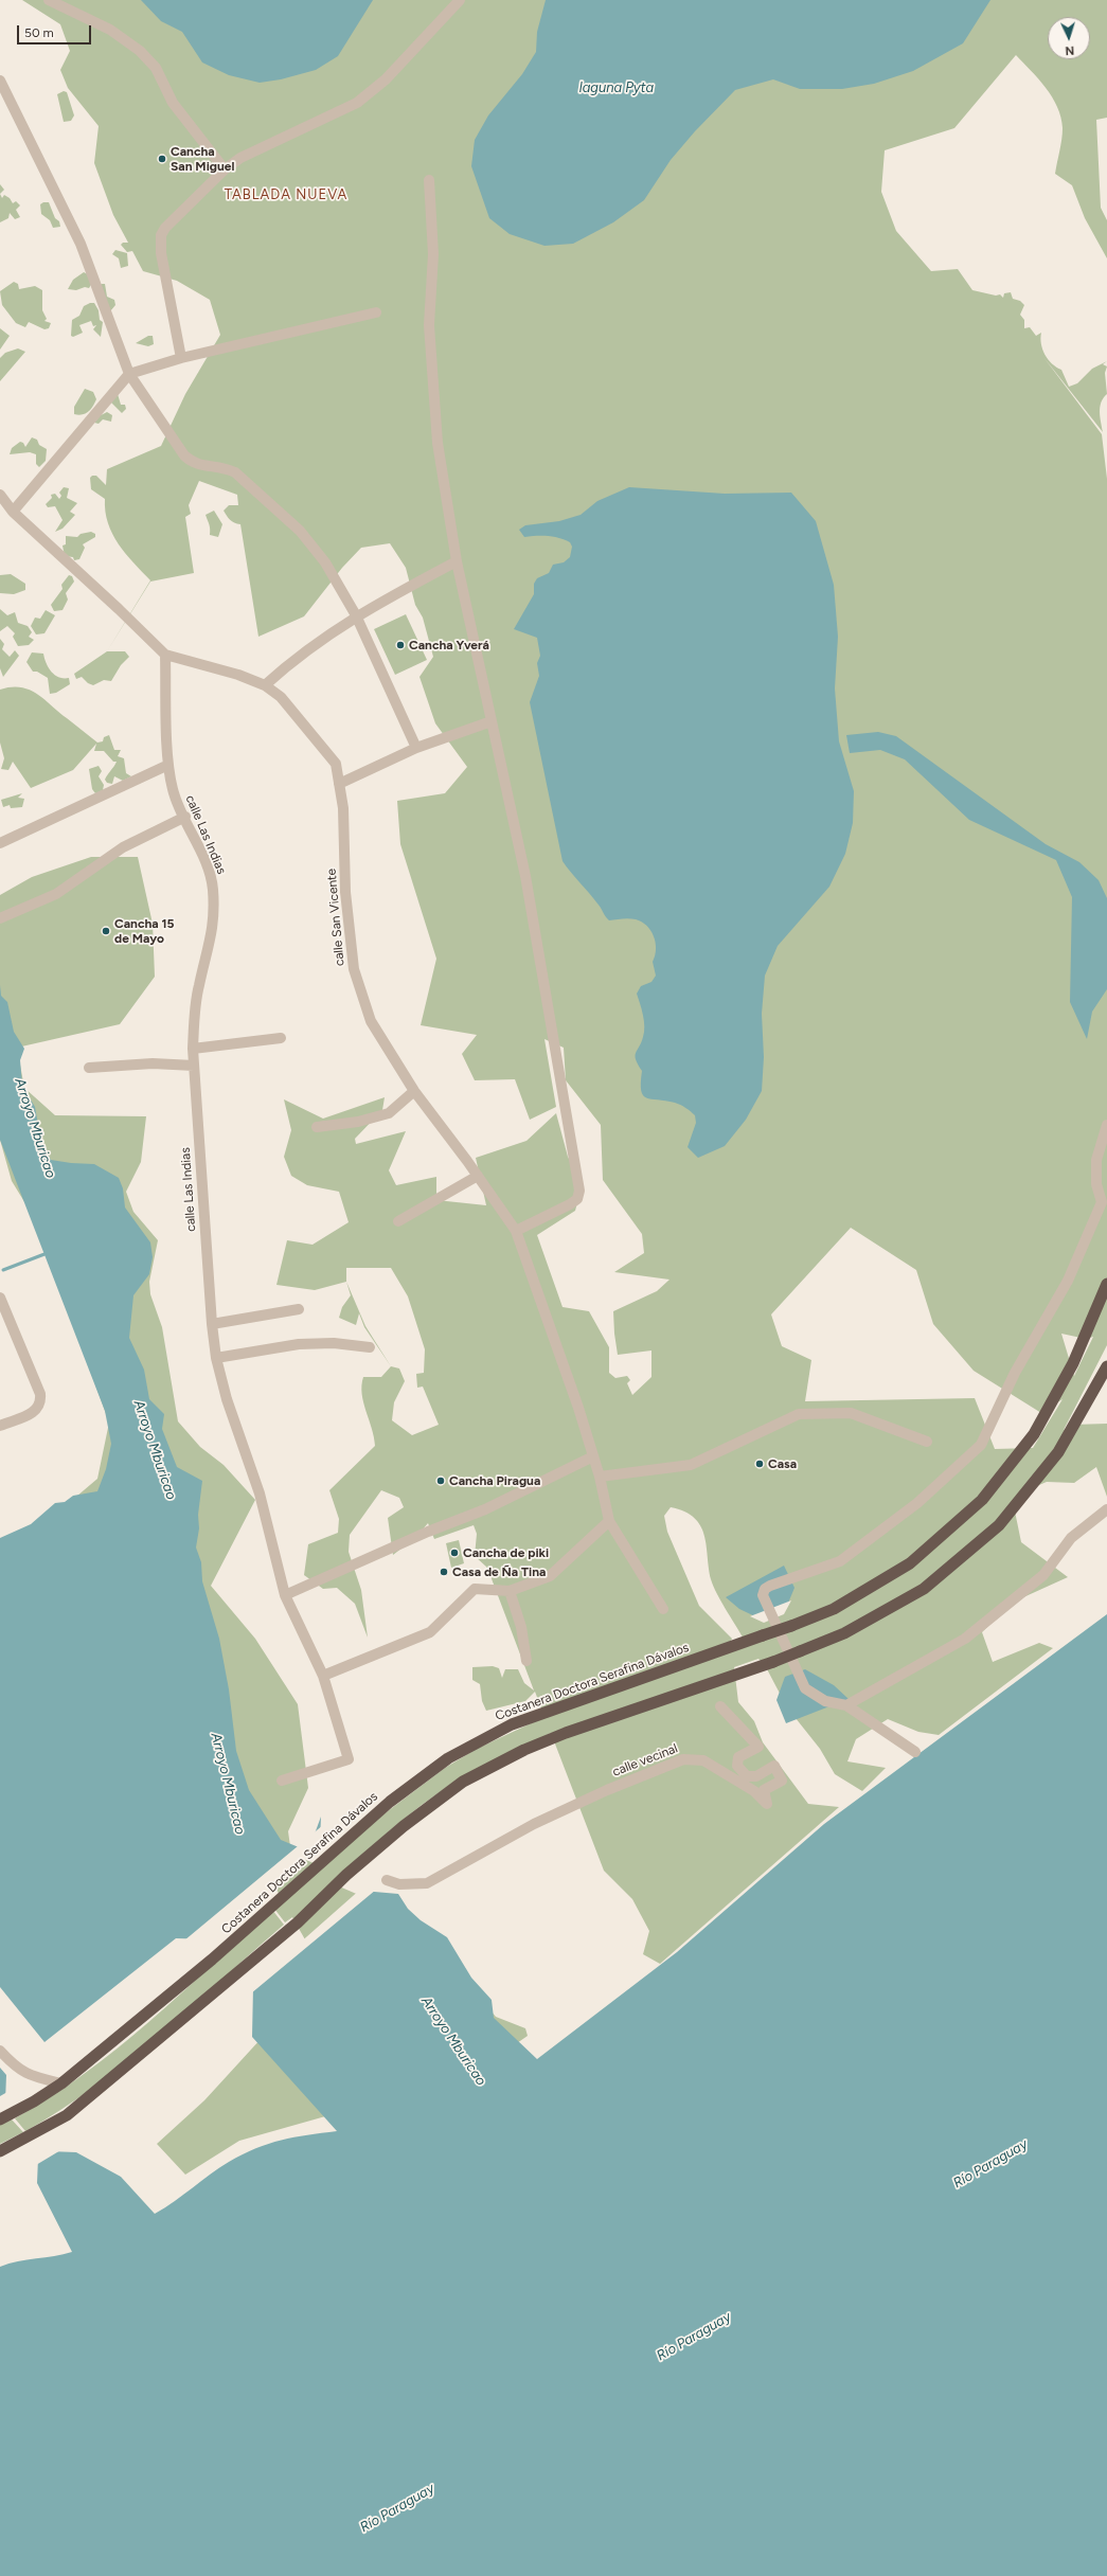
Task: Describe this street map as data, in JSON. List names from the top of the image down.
{
  "streets": {
    "highway": ["Costanera Doctora Serafina Dávalos"],
    "street": ["calle Las Indias", "calle San Vicente", "calle vecinal"]
  },
  "crossings": [
    ["calle Las Indias", "calle San Vicente"]
  ],
  "districts": ["TABLADA NUEVA"],
  "water": ["laguna Pyta", "Arroyo Mburicao", "Río Paraguay"],
  "places": [
    "Cancha San Miguel",
    "Cancha Yverá",
    "Cancha 15 de Mayo",
    "Casa",
    "Cancha Piragua",
    "Cancha de piki",
    "Casa de Ña Tina"
  ],
  "scale_bar": "50 m",
  "north": "bottom"
}
